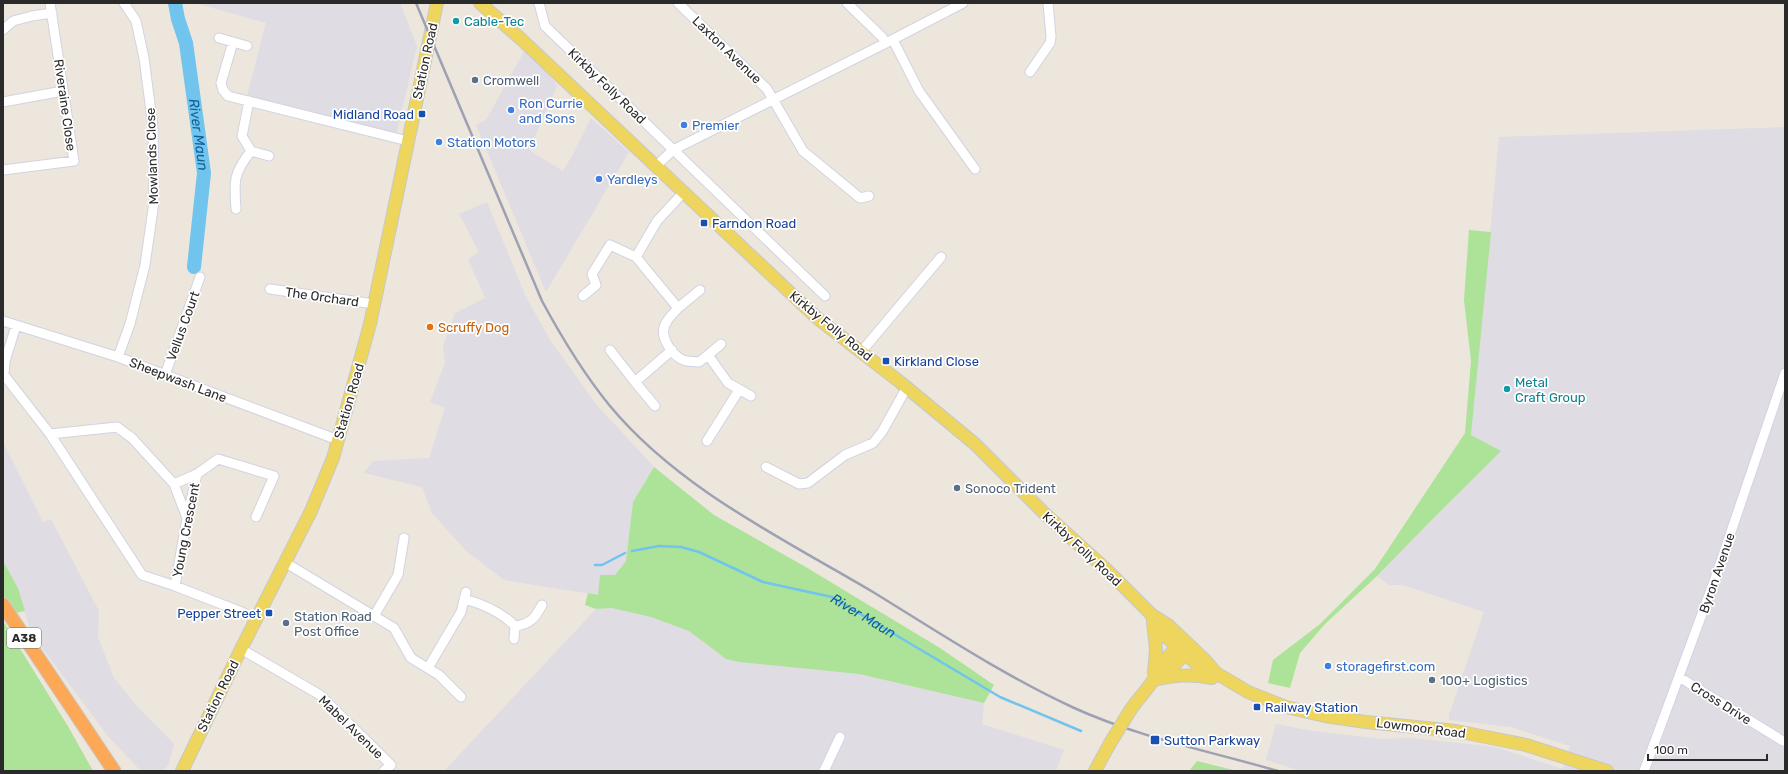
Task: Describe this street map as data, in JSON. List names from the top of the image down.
{
  "streets": {
    "highway": ["A38"],
    "main road": ["Station Road", "Kirkby Folly Road", "Lowmoor Road"],
    "street": [
      "Laxton Avenue",
      "Riveraine Close",
      "Mowlands Close",
      "The Orchard",
      "Vellus Court",
      "Sheepwash Lane",
      "Young Crescent",
      "Byron Avenue",
      "Cross Drive",
      "Mabel Avenue"
    ]
  },
  "crossings": [
    ["Station Road", "The Orchard"],
    ["Station Road", "Sheepwash Lane"],
    ["Station Road", "Mabel Avenue"],
    ["Kirkby Folly Road", "Lowmoor Road"],
    ["Mowlands Close", "Sheepwash Lane"],
    ["Vellus Court", "Sheepwash Lane"],
    ["Byron Avenue", "Cross Drive"]
  ],
  "water": ["River Maun"],
  "places": {
    "other": [
      "Cable-Tec",
      "Cromwell",
      "Ron Currie and Sons",
      "Premier",
      "Station Motors",
      "Yardleys",
      "Scruffy Dog",
      "Metal Craft Group",
      "Sonoco Trident",
      "Station Road Post Office",
      "storagefirst.com",
      "100+ Logistics"
    ],
    "transit": [
      "Midland Road",
      "Farndon Road",
      "Kirkland Close",
      "Pepper Street",
      "Railway Station",
      "Sutton Parkway"
    ]
  },
  "scale_bar": "100 m"
}
